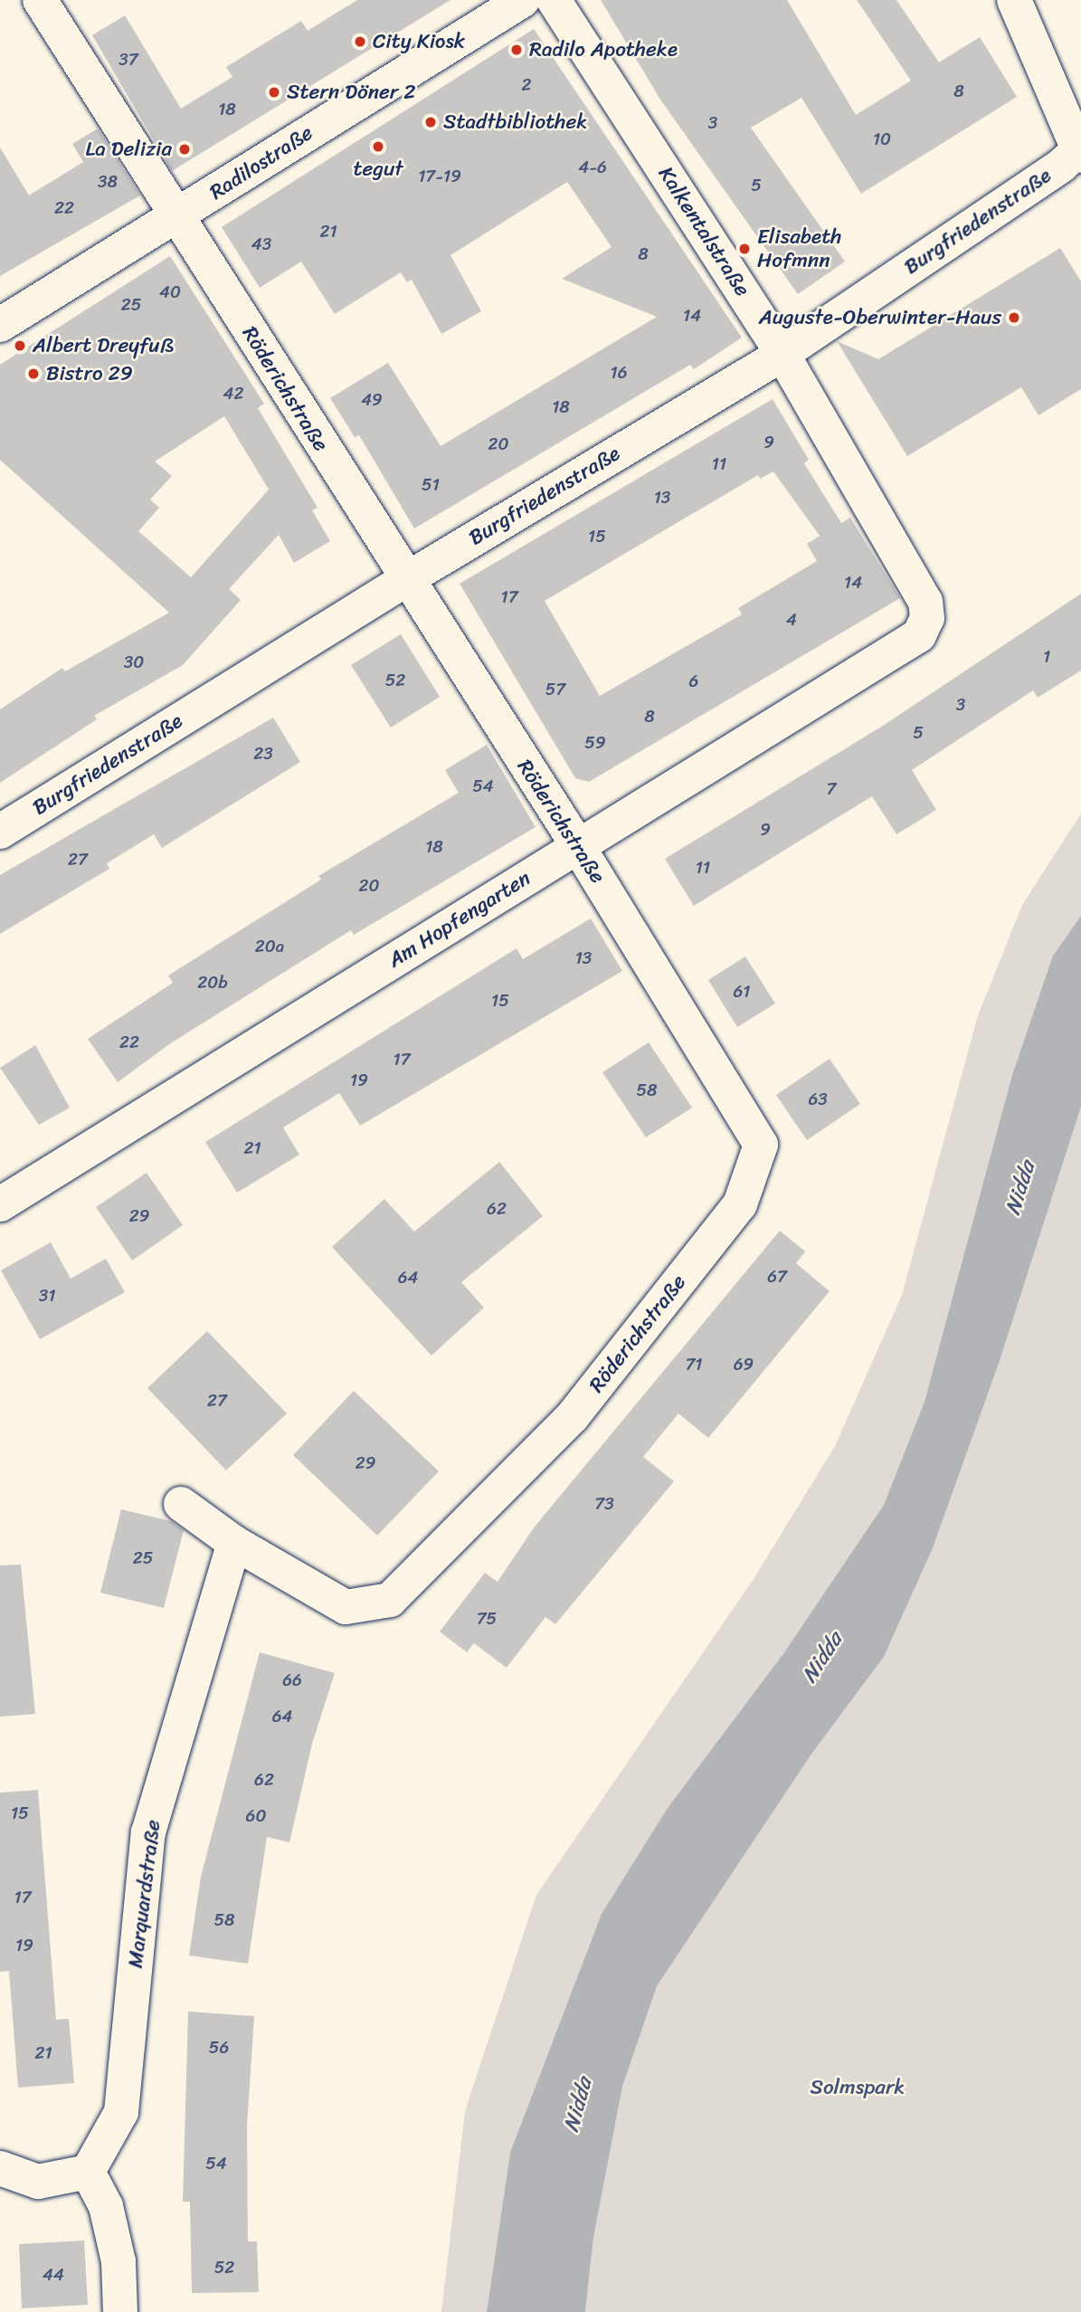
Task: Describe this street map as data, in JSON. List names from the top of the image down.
{
  "streets": {
    "street": [
      "Radilostraße",
      "Burgfriedenstraße",
      "Kalkentalstraße",
      "Röderichstraße",
      "Am Hopfengarten",
      "Marquardstraße"
    ]
  },
  "crossings": [
    ["Radilostraße", "Röderichstraße"],
    ["Burgfriedenstraße", "Kalkentalstraße"],
    ["Burgfriedenstraße", "Röderichstraße"],
    ["Kalkentalstraße", "Am Hopfengarten"],
    ["Röderichstraße", "Am Hopfengarten"],
    ["Röderichstraße", "Marquardstraße"]
  ],
  "water": ["Nidda"],
  "parks": ["Solmspark"],
  "places": [
    "City Kiosk",
    "Radilo Apotheke",
    "Stern Döner 2",
    "Stadtbibliothek",
    "tegut",
    "La Delizia",
    "Elisabeth Hofmnn",
    "Auguste-Oberwinter-Haus",
    "Albert Dreyfuß",
    "Bistro 29"
  ],
  "house_numbers": [
    "37",
    "2",
    "8",
    "18",
    "3",
    "10",
    "4-6",
    "17-19",
    "38",
    "5",
    "22",
    "21",
    "43",
    "8",
    "40",
    "25",
    "14",
    "16",
    "42",
    "49",
    "18",
    "9",
    "20",
    "11",
    "51",
    "13",
    "15",
    "14",
    "17",
    "4",
    "1",
    "30",
    "52",
    "6",
    "57",
    "3",
    "8",
    "5",
    "59",
    "23",
    "54",
    "7",
    "9",
    "18",
    "27",
    "11",
    "20",
    "20a",
    "13",
    "20b",
    "61",
    "15",
    "22",
    "17",
    "19",
    "58",
    "63",
    "21",
    "62",
    "29",
    "67",
    "64",
    "31",
    "71",
    "69",
    "27",
    "29",
    "73",
    "25",
    "75",
    "66",
    "64",
    "62",
    "15",
    "60",
    "17",
    "58",
    "19",
    "56",
    "21",
    "54",
    "52",
    "44"
  ]
}
